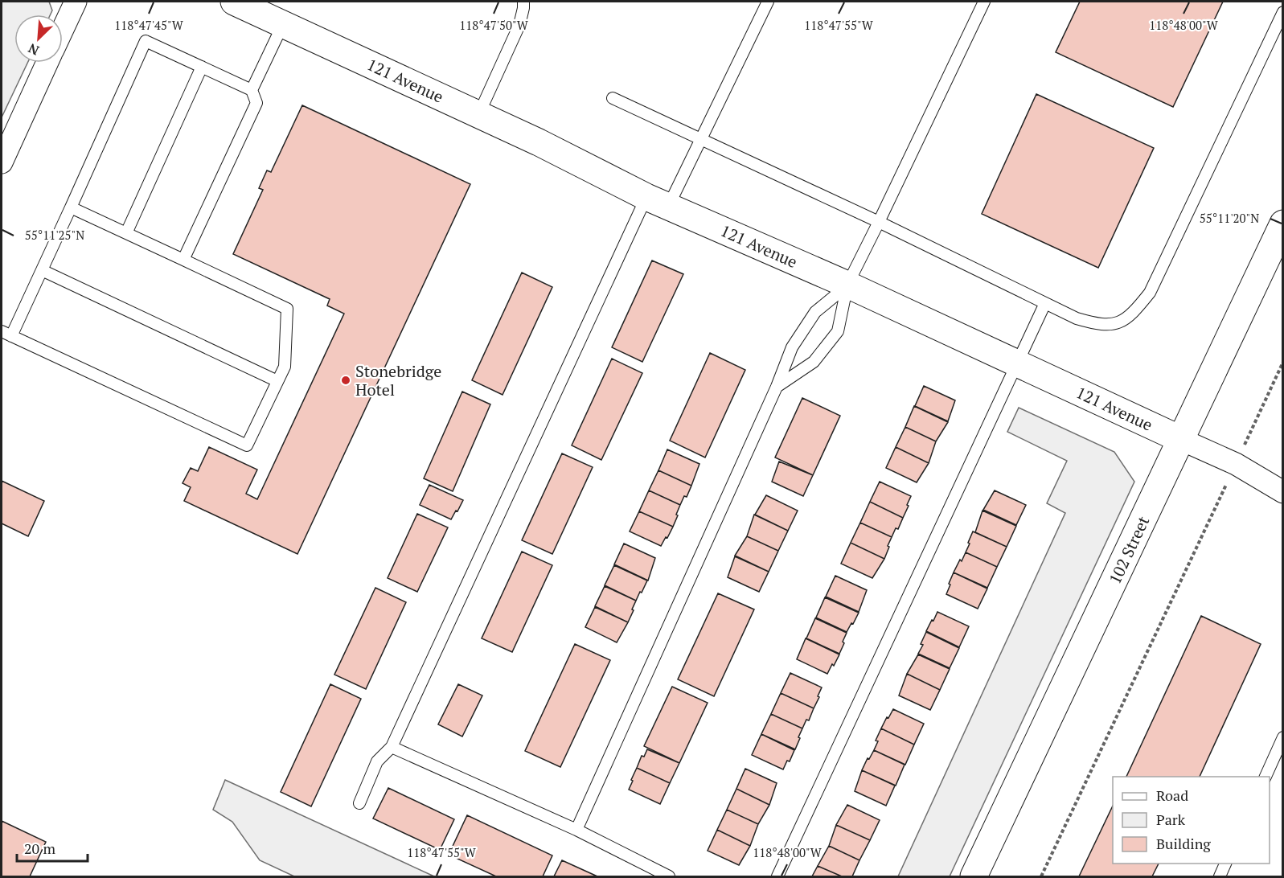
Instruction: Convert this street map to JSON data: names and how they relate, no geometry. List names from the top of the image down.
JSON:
{
  "streets": {
    "street": ["121 Avenue", "102 Street"]
  },
  "crossings": [
    ["121 Avenue", "102 Street"]
  ],
  "places": ["Stonebridge Hotel"],
  "legend": ["Road", "Park", "Building"],
  "scale_bar": "20 m",
  "north": "bottom left",
  "coordinates": [
    "118°47'45\"W",
    "118°47'50\"W",
    "118°47'55\"W",
    "118°48'00\"W",
    "55°11'20\"N",
    "55°11'25\"N"
  ]
}
